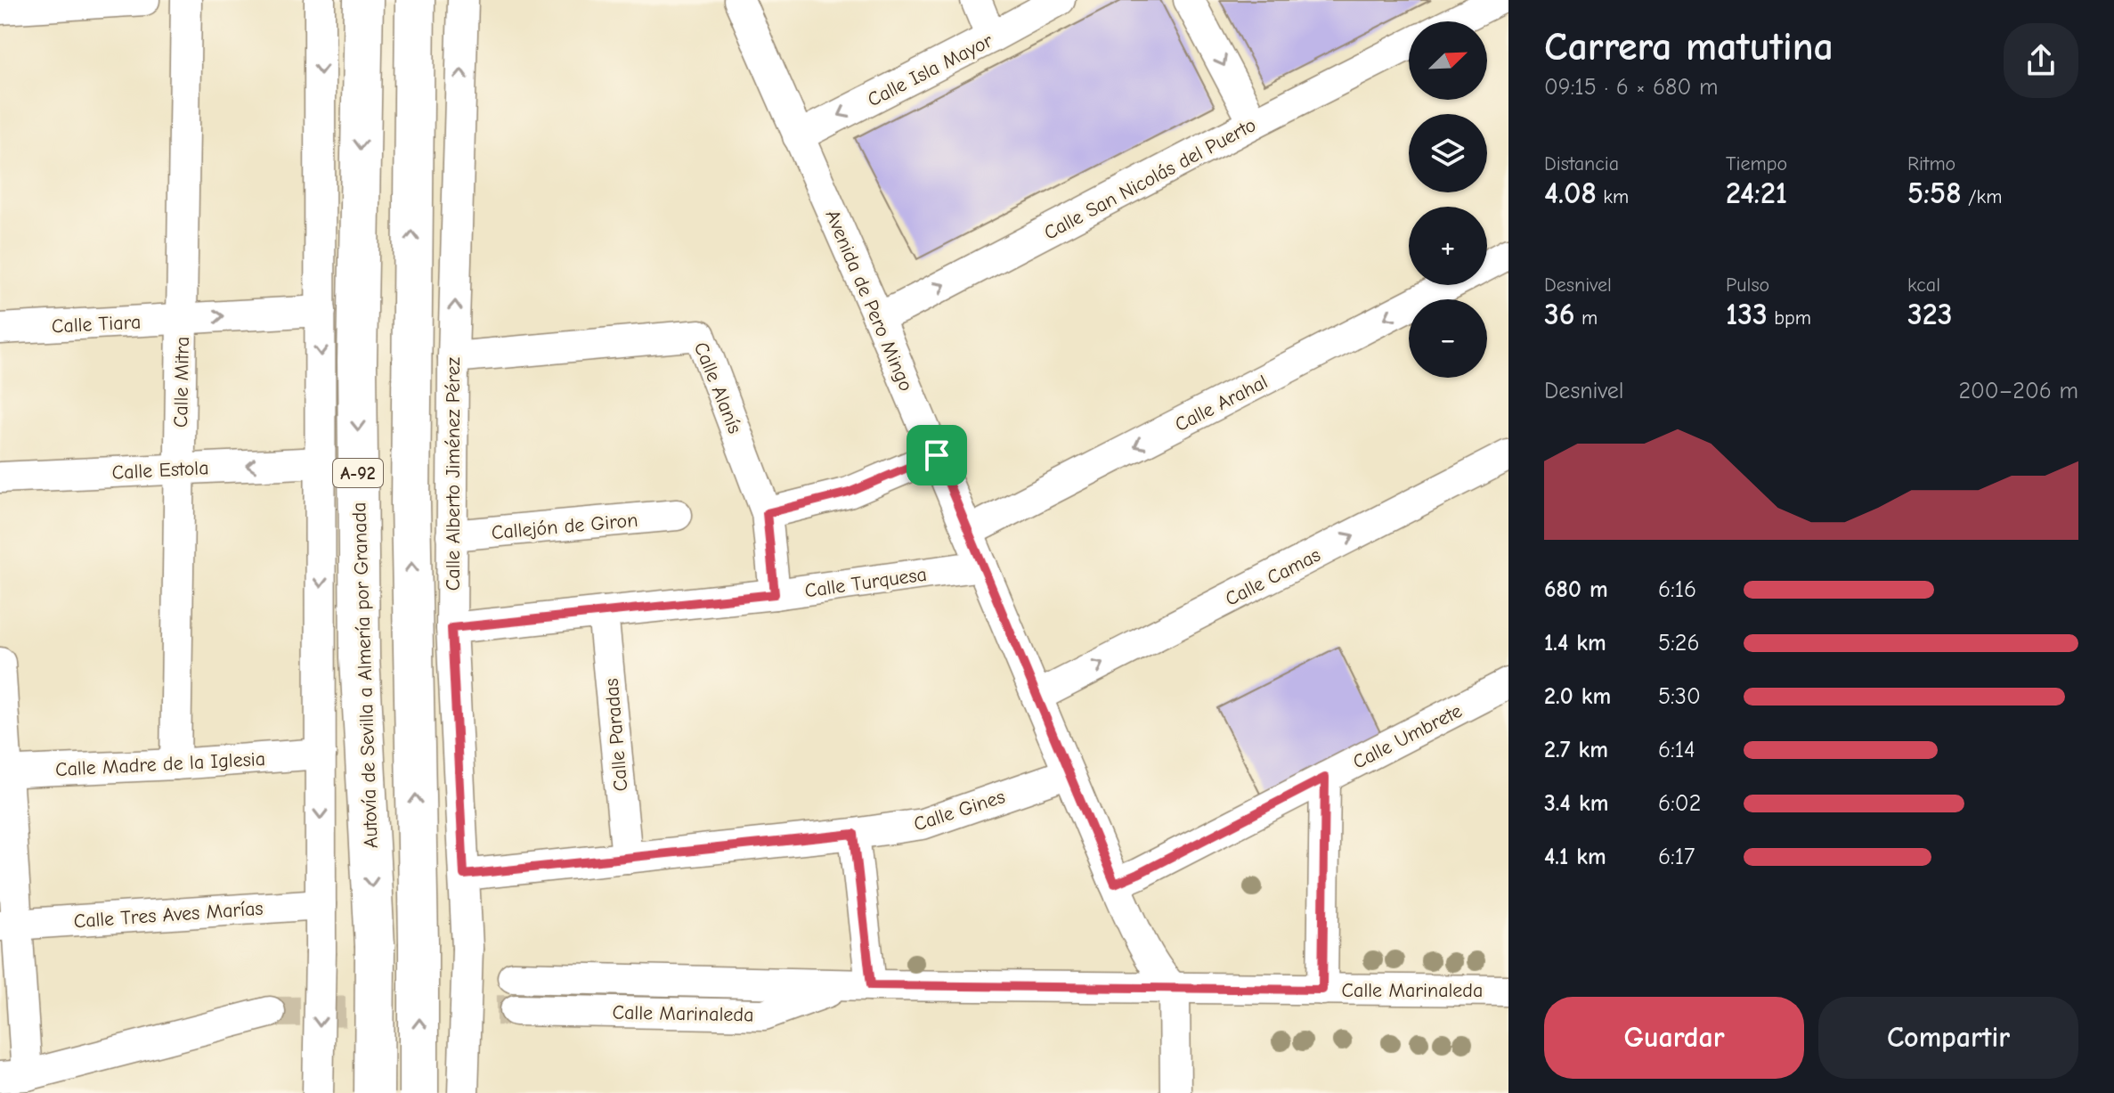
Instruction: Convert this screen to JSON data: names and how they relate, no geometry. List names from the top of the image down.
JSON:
{
  "streets": {
    "highway": ["A-92", "Autovía de Sevilla a Almería por Granada"],
    "street": [
      "Calle Isla Mayor",
      "Calle San Nicolás del Puerto",
      "Avenida de Pero Mingo",
      "Calle Tiara",
      "Calle Mitra",
      "Calle Alanís",
      "Calle Arahal",
      "Calle Estola",
      "Calle Alberto Jiménez Pérez",
      "Callejón de Giron",
      "Calle Camas",
      "Calle Turquesa",
      "Calle Paradas",
      "Calle Umbrete",
      "Calle Madre de la Iglesia",
      "Calle Gines",
      "Calle Tres Aves Marías",
      "Calle Marinaleda"
    ]
  },
  "crossings": [
    ["Calle Isla Mayor", "Avenida de Pero Mingo"],
    ["Calle San Nicolás del Puerto", "Avenida de Pero Mingo"],
    ["Avenida de Pero Mingo", "Calle Arahal"],
    ["Avenida de Pero Mingo", "Calle Camas"],
    ["Avenida de Pero Mingo", "Calle Turquesa"],
    ["Avenida de Pero Mingo", "Calle Umbrete"],
    ["Avenida de Pero Mingo", "Calle Gines"],
    ["Avenida de Pero Mingo", "Calle Marinaleda"],
    ["Calle Tiara", "Calle Mitra"],
    ["Calle Mitra", "Calle Estola"],
    ["Calle Mitra", "Calle Madre de la Iglesia"],
    ["Calle Alanís", "Calle Alberto Jiménez Pérez"],
    ["Calle Alanís", "Calle Turquesa"],
    ["Calle Alberto Jiménez Pérez", "Callejón de Giron"],
    ["Calle Alberto Jiménez Pérez", "Calle Turquesa"],
    ["Calle Alberto Jiménez Pérez", "Calle Gines"],
    ["Calle Turquesa", "Calle Paradas"],
    ["Calle Paradas", "Calle Gines"]
  ],
  "one_way": [
    "Calle Isla Mayor",
    "Calle San Nicolás del Puerto",
    "Calle Tiara",
    "Calle Arahal",
    "Calle Estola",
    "Calle Camas"
  ],
  "north": "top right",
  "page": {
    "heading": ["Carrera matutina", "09:15 · 6 × 680 m"],
    "map_buttons": ["+", "−"],
    "stats": [
      ["Distancia", "4.08 km"],
      ["Tiempo", "24:21"],
      ["Ritmo", "5:58 /km"],
      ["Desnivel", "36 m"],
      ["Pulso", "133 bpm"],
      ["kcal", "323"]
    ],
    "chart": ["Desnivel", "200–206 m"],
    "list": [
      {
        "name": "680 m",
        "note": "6:16"
      },
      {
        "name": "1.4 km",
        "note": "5:26"
      },
      {
        "name": "2.0 km",
        "note": "5:30"
      },
      {
        "name": "2.7 km",
        "note": "6:14"
      },
      {
        "name": "3.4 km",
        "note": "6:02"
      },
      {
        "name": "4.1 km",
        "note": "6:17"
      }
    ],
    "buttons": ["Guardar", "Compartir"]
  }
}
